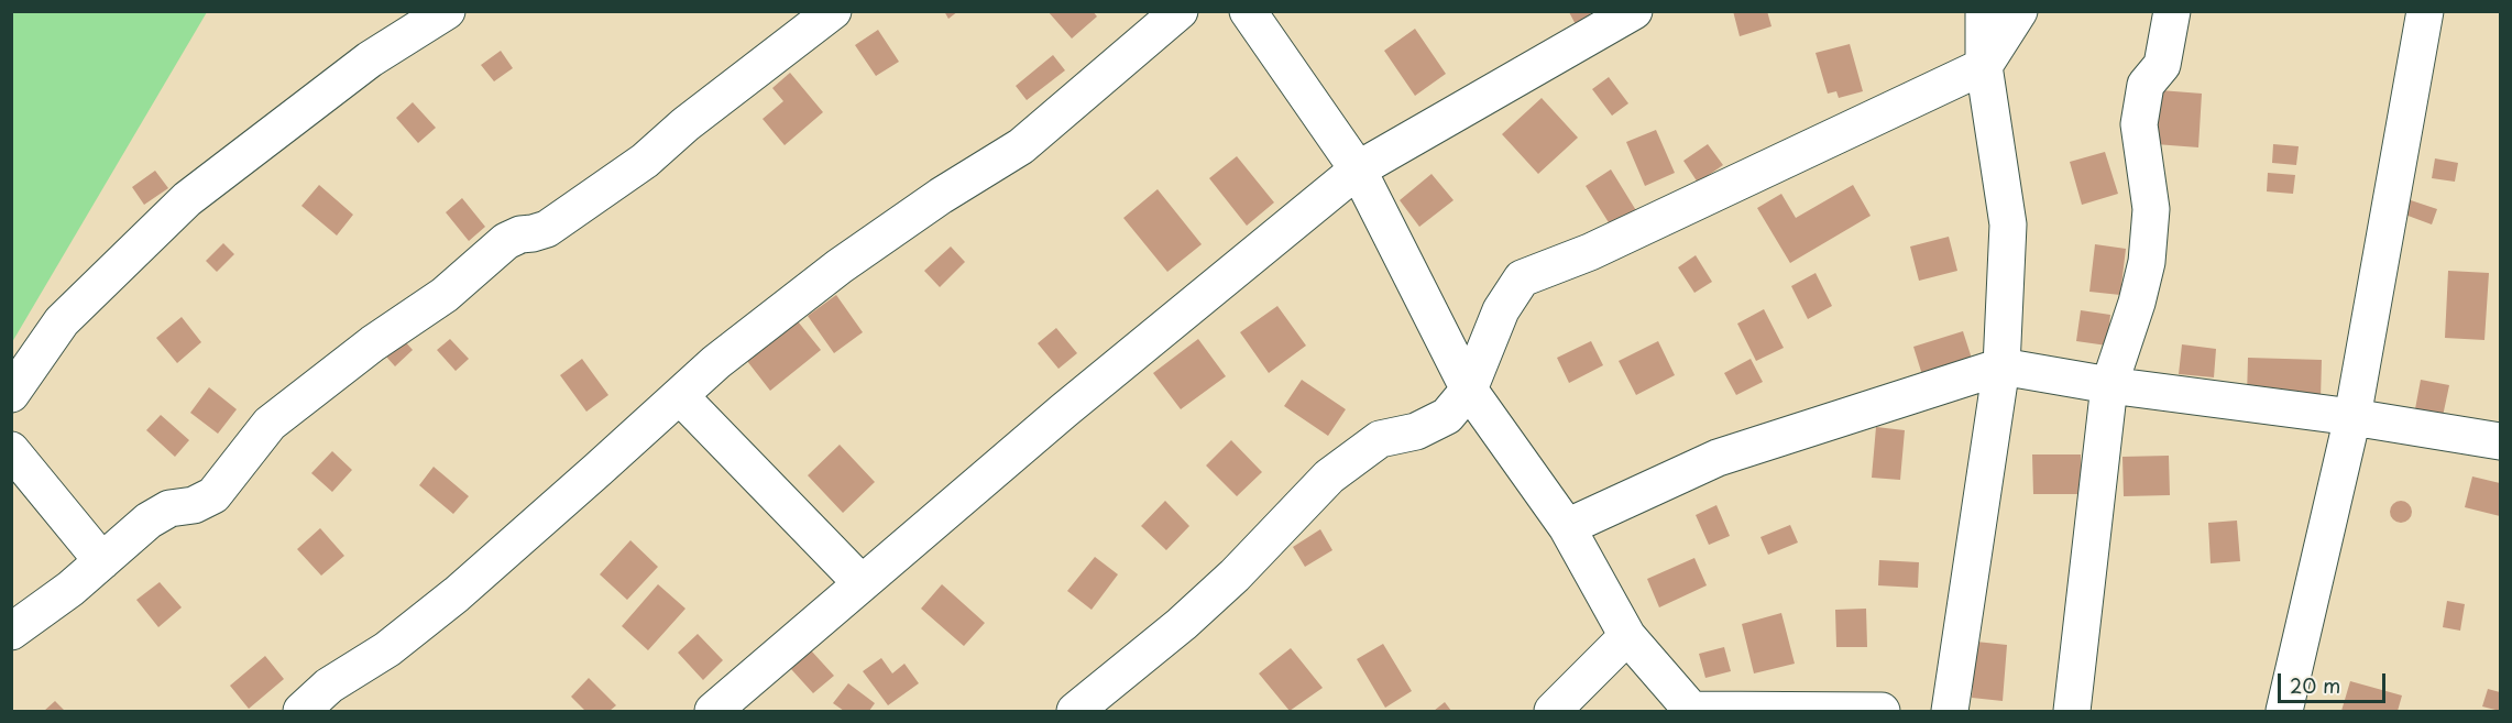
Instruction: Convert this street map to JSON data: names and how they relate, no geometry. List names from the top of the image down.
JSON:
{
  "scale_bar": "20 m"
}
